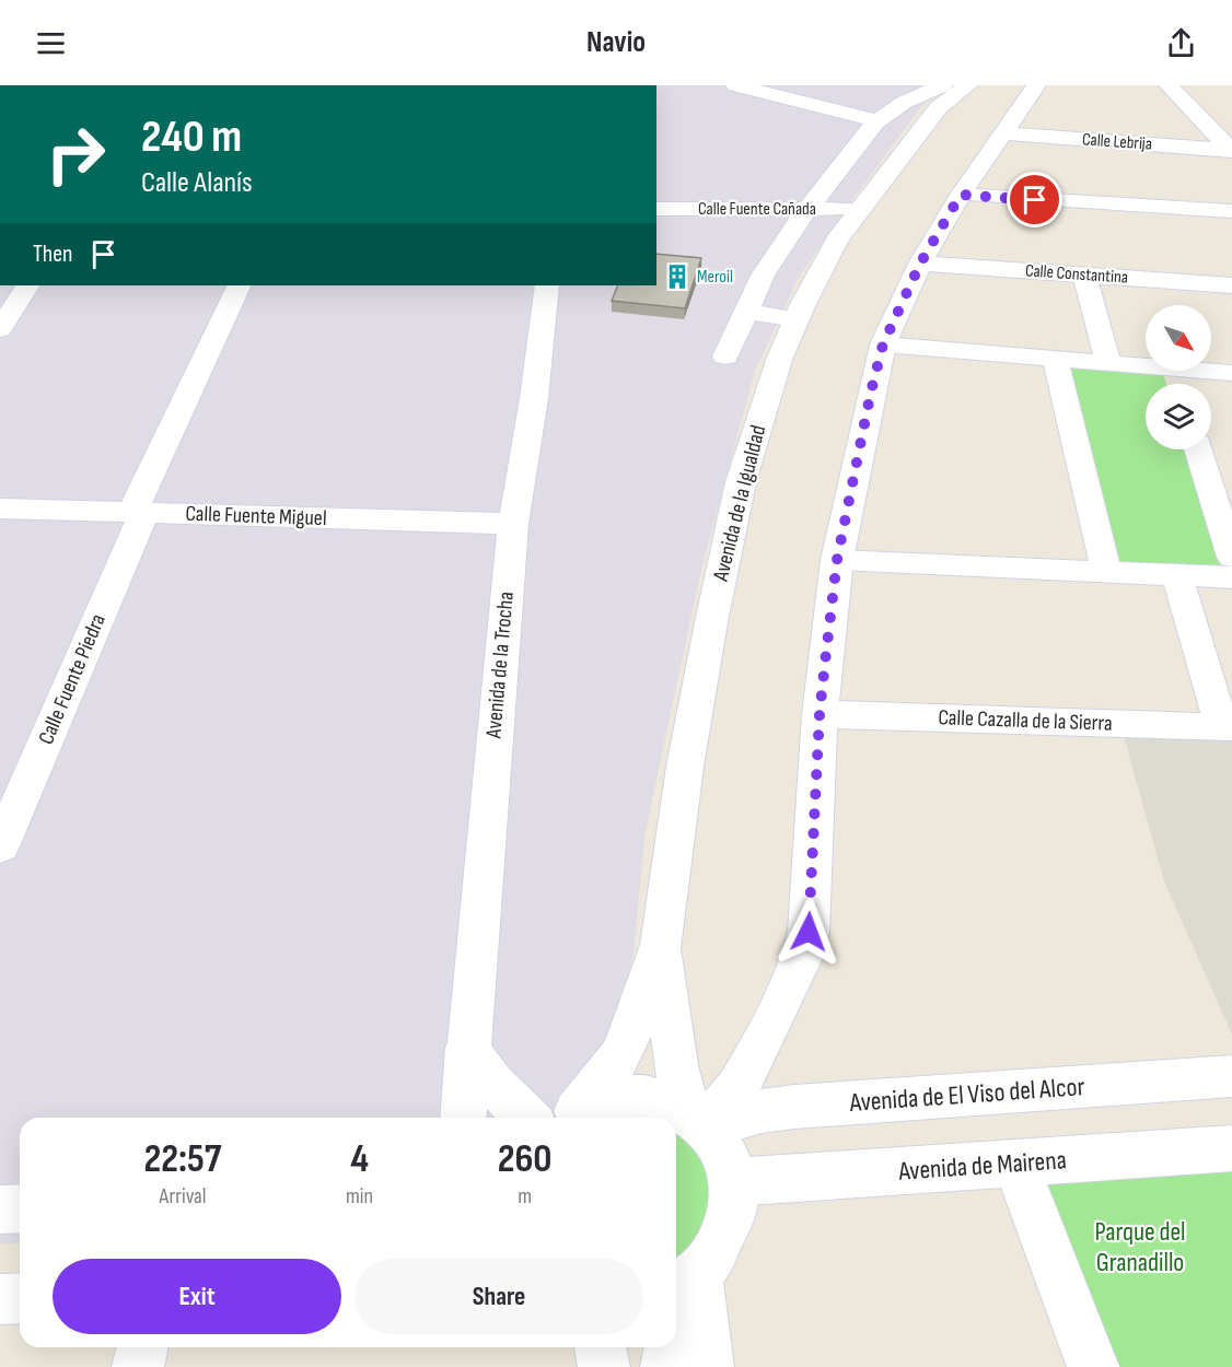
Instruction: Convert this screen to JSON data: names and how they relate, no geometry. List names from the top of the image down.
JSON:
{
  "streets": {
    "street": [
      "Calle Lebrija",
      "Calle Fuente Cañada",
      "Calle Constantina",
      "Avenida de la Igualdad",
      "Calle Fuente Miguel",
      "Avenida de la Trocha",
      "Calle Fuente Piedra",
      "Calle Cazalla de la Sierra",
      "Avenida de El Viso del Alcor",
      "Avenida de Mairena"
    ]
  },
  "crossings": [
    ["Calle Fuente Cañada", "Avenida de la Igualdad"],
    ["Avenida de la Igualdad", "Avenida de El Viso del Alcor"],
    ["Calle Fuente Miguel", "Avenida de la Trocha"],
    ["Calle Fuente Miguel", "Calle Fuente Piedra"]
  ],
  "parks": ["Parque del Granadillo"],
  "places": {
    "building": ["Meroil"]
  },
  "north": "bottom right",
  "page": {
    "header": "Navio",
    "turn": ["240 m", "Calle Alanís"],
    "then": "Then",
    "eta": [
      "22:57",
      "Arrival",
      "4",
      "min",
      "260",
      "m"
    ],
    "buttons": ["Exit", "Share"]
  }
}
